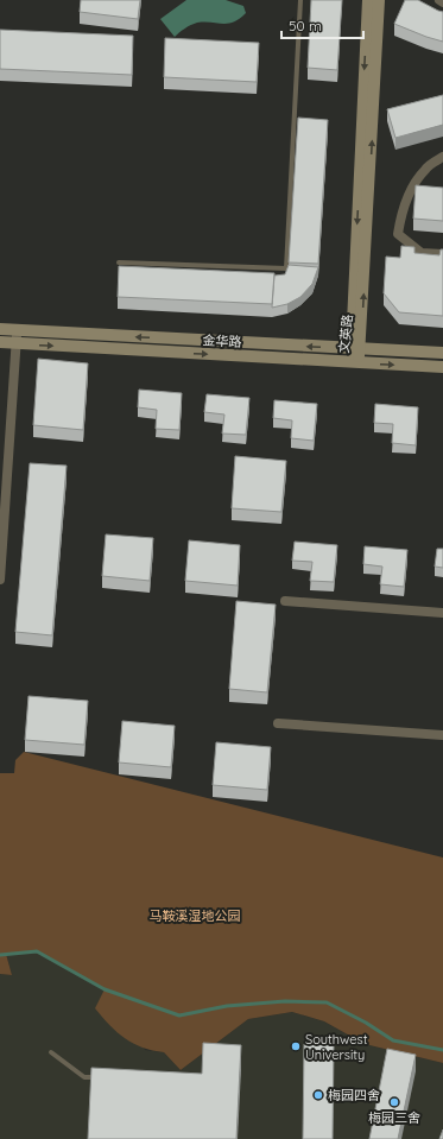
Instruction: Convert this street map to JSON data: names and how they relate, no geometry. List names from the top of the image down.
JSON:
{
  "streets": {
    "main road": ["文英路", "金华路"]
  },
  "crossings": [
    ["文英路", "金华路"]
  ],
  "parks": ["马鞍溪湿地公园"],
  "places": ["Southwest University", "梅园四舍", "梅园三舍"],
  "scale_bar": "50 m"
}
